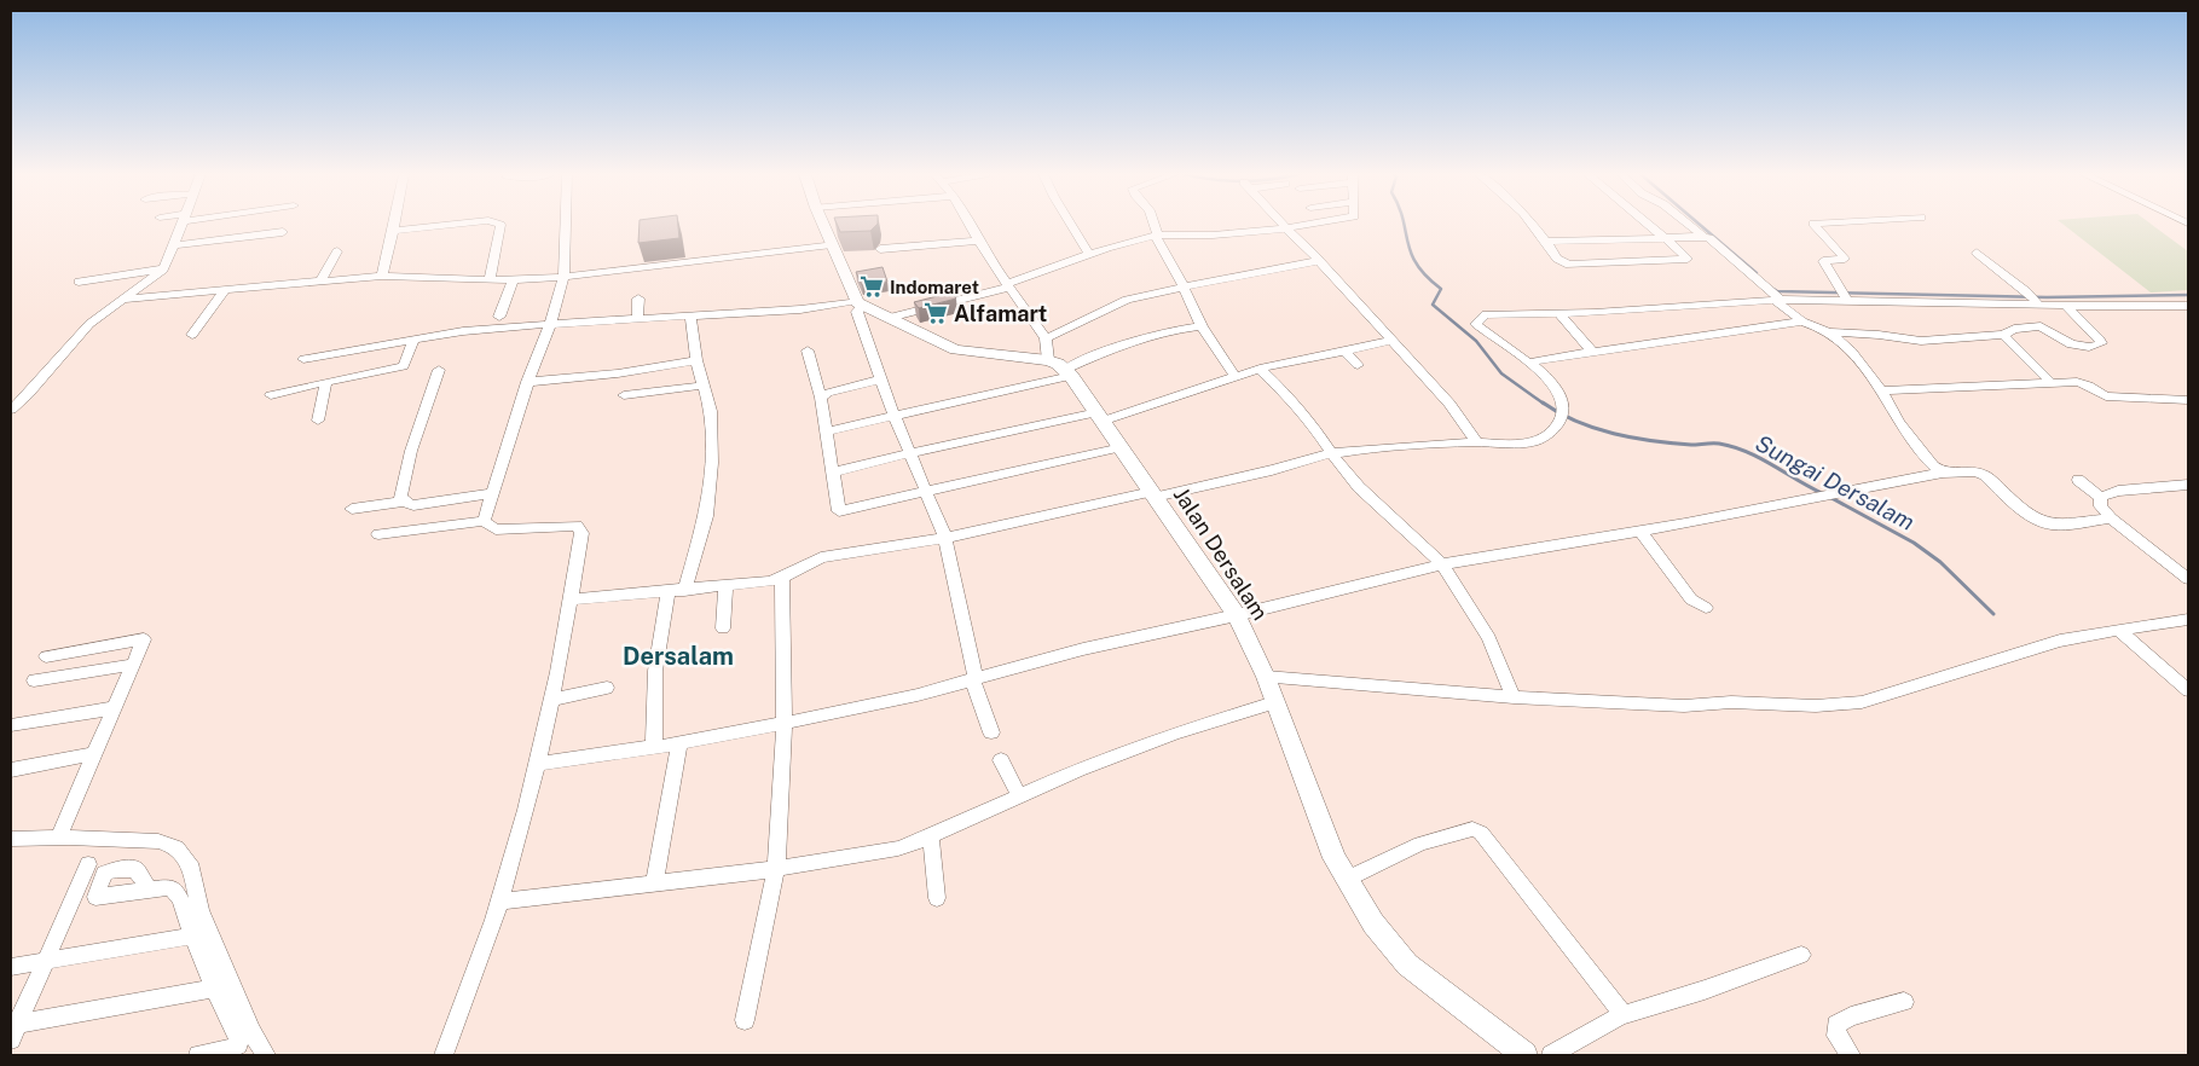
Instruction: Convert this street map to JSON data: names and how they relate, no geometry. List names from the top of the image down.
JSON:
{
  "streets": {
    "main road": ["Jalan Dersalam"]
  },
  "districts": ["Dersalam"],
  "water": ["Sungai Dersalam"],
  "places": {
    "supermarket": ["Indomaret", "Alfamart"]
  }
}
